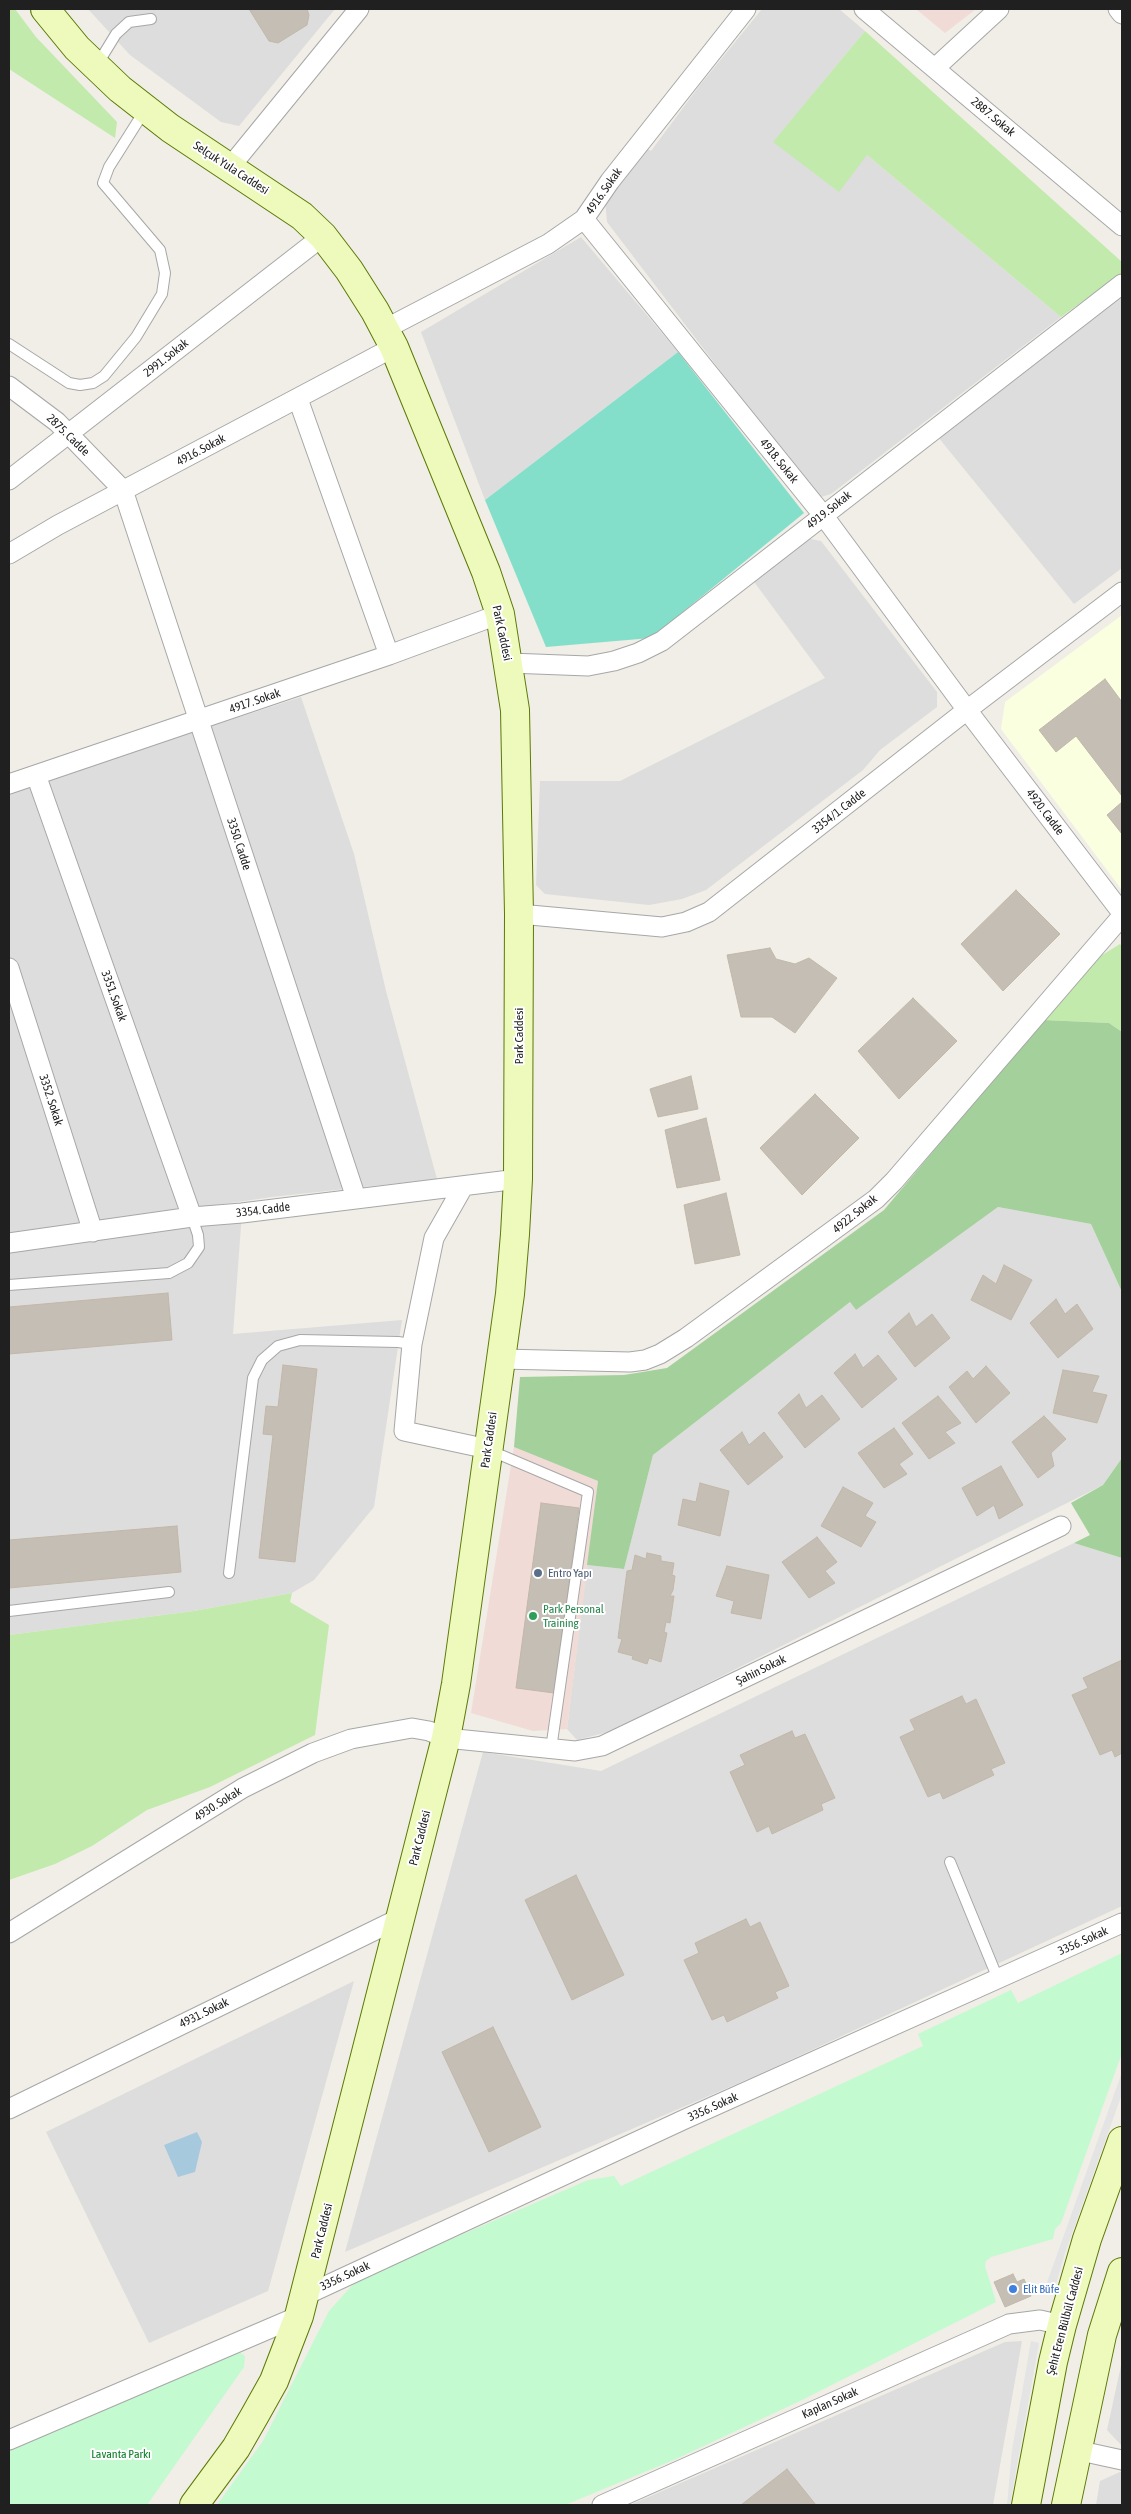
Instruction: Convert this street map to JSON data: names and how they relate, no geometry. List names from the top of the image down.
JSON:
{
  "streets": {
    "street": [
      "2887. Sokak",
      "Selçuk Yula Caddesi",
      "4916. Sokak",
      "2991. Sokak",
      "2875. Cadde",
      "4918. Sokak",
      "4919. Sokak",
      "Park Caddesi",
      "4917. Sokak",
      "3354/1. Cadde",
      "4920. Cadde",
      "3350. Cadde",
      "3351. Sokak",
      "3352. Sokak",
      "3354. Cadde",
      "4922. Sokak",
      "Şahin Sokak",
      "4930. Sokak",
      "3356. Sokak",
      "4931. Sokak",
      "Şehit Eren Bülbül Caddesi",
      "Kaplan Sokak"
    ]
  },
  "crossings": [
    ["Selçuk Yula Caddesi", "4916. Sokak"],
    ["Selçuk Yula Caddesi", "2991. Sokak"],
    ["Selçuk Yula Caddesi", "Park Caddesi"],
    ["4916. Sokak", "2875. Cadde"],
    ["4916. Sokak", "4918. Sokak"],
    ["4916. Sokak", "Park Caddesi"],
    ["4916. Sokak", "3350. Cadde"],
    ["2991. Sokak", "2875. Cadde"],
    ["2875. Cadde", "3350. Cadde"],
    ["4918. Sokak", "4919. Sokak"],
    ["4918. Sokak", "3354/1. Cadde"],
    ["4918. Sokak", "4920. Cadde"],
    ["4919. Sokak", "Park Caddesi"],
    ["Park Caddesi", "4917. Sokak"],
    ["Park Caddesi", "3354/1. Cadde"],
    ["Park Caddesi", "3354. Cadde"],
    ["Park Caddesi", "4922. Sokak"],
    ["Park Caddesi", "Şahin Sokak"],
    ["Park Caddesi", "4930. Sokak"],
    ["Park Caddesi", "3356. Sokak"],
    ["Park Caddesi", "4931. Sokak"],
    ["4917. Sokak", "3350. Cadde"],
    ["4917. Sokak", "3351. Sokak"],
    ["3354/1. Cadde", "4920. Cadde"],
    ["4920. Cadde", "4922. Sokak"],
    ["3350. Cadde", "3354. Cadde"],
    ["3351. Sokak", "3354. Cadde"],
    ["3352. Sokak", "3354. Cadde"],
    ["Şahin Sokak", "4930. Sokak"],
    ["Şehit Eren Bülbül Caddesi", "Kaplan Sokak"]
  ],
  "parks": ["Lavanta Parkı"],
  "places": ["Entro Yapı", "Park Personal Training", "Elit Büfe"]
}
